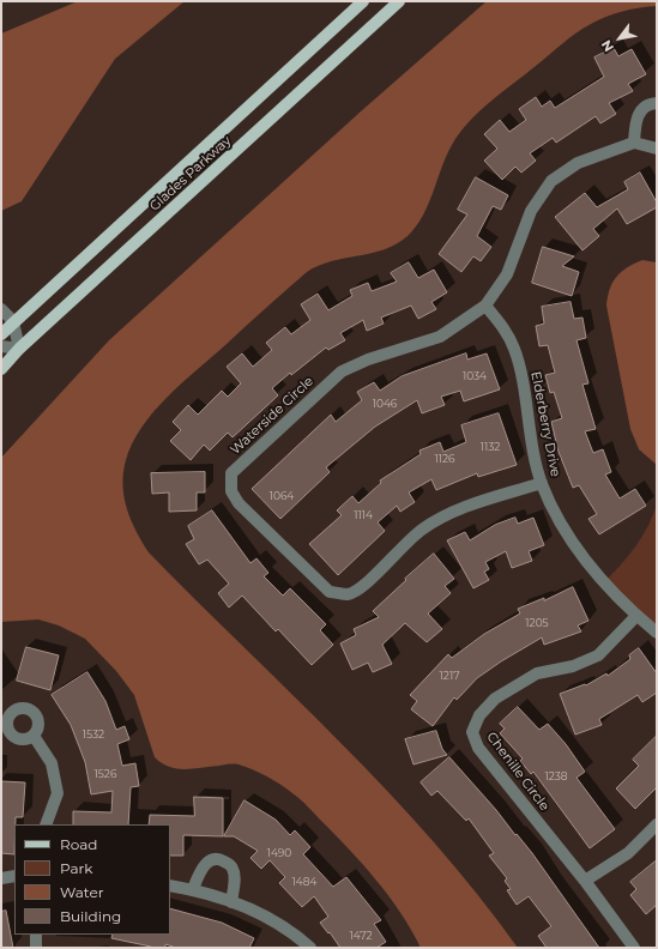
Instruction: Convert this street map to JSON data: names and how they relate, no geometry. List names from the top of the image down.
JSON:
{
  "streets": {
    "main road": ["Glades Parkway"],
    "street": ["Waterside Circle", "Elderberry Drive", "Chenille Circle"]
  },
  "crossings": [
    ["Waterside Circle", "Elderberry Drive"],
    ["Elderberry Drive", "Chenille Circle"]
  ],
  "house_numbers": [
    "1034",
    "1046",
    "1132",
    "1126",
    "1064",
    "1114",
    "1205",
    "1217",
    "1532",
    "1526",
    "1238",
    "1490",
    "1484",
    "1472"
  ],
  "legend": [
    "Road",
    "Park",
    "Water",
    "Building"
  ],
  "north": "bottom left"
}
